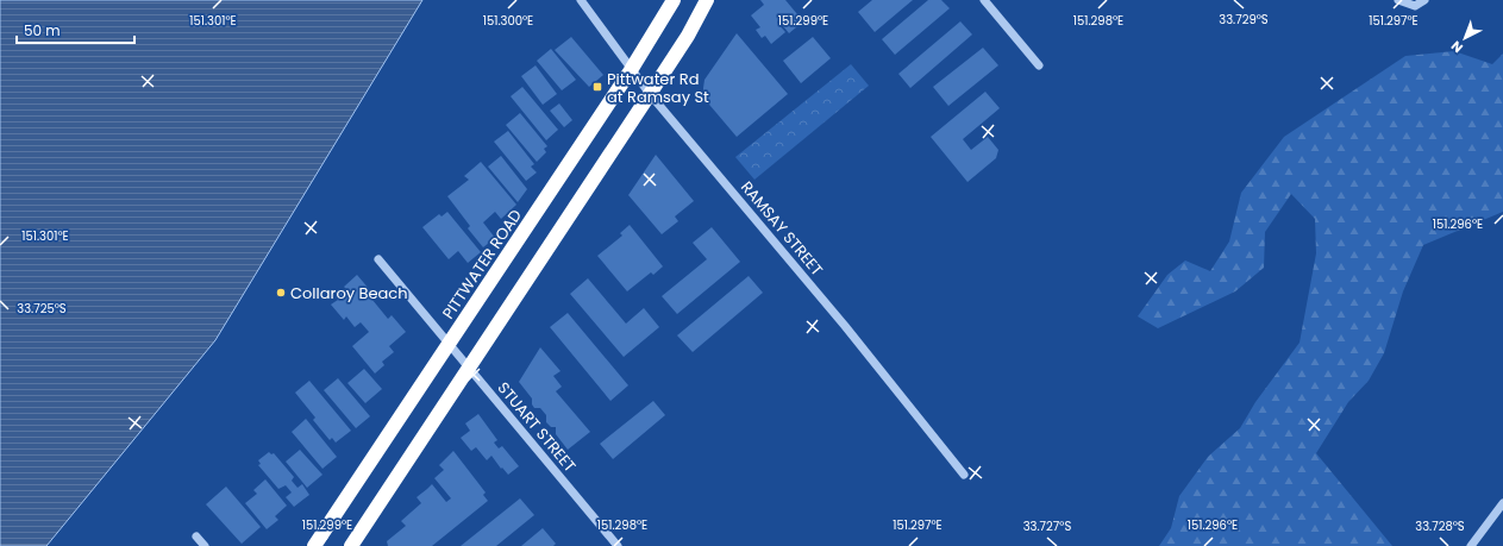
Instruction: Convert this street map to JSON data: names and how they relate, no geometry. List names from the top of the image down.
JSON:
{
  "streets": {
    "highway": ["PITTWATER ROAD"],
    "street": ["RAMSAY STREET", "STUART STREET"]
  },
  "crossings": [
    ["RAMSAY STREET", "PITTWATER ROAD"],
    ["PITTWATER ROAD", "STUART STREET"]
  ],
  "places": {
    "transit": ["Pittwater Rd at Ramsay St"],
    "other": ["Collaroy Beach"]
  },
  "scale_bar": "50 m",
  "north": "bottom left",
  "coordinates": [
    "33.729°S",
    "151.301°E",
    "151.300°E",
    "151.299°E",
    "151.298°E",
    "151.297°E",
    "151.296°E",
    "33.725°S",
    "33.727°S",
    "33.728°S"
  ]
}
